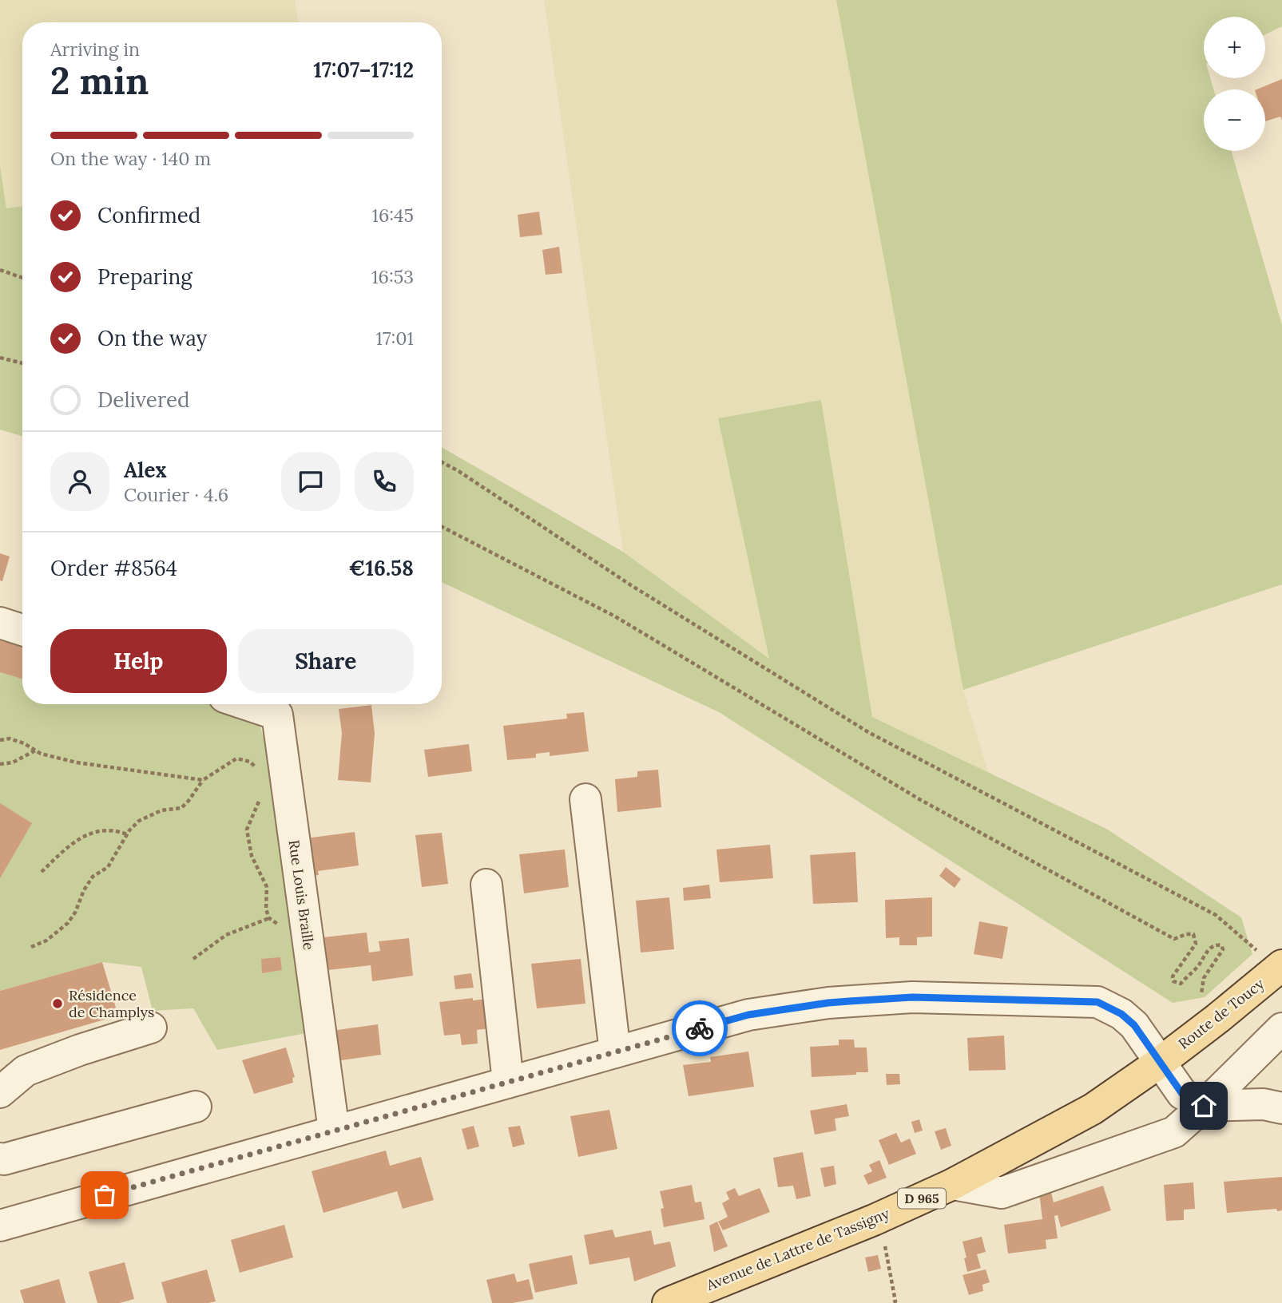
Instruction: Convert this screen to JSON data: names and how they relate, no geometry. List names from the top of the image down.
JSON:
{
  "streets": {
    "main road": ["Route de Toucy", "D 965", "Avenue de Lattre de Tassigny"],
    "street": ["Rue Louis Braille"]
  },
  "crossings": [
    ["Route de Toucy", "Avenue de Lattre de Tassigny"]
  ],
  "places": ["Résidence de Champlys"],
  "page": {
    "map_buttons": ["+", "−"],
    "heading": ["2 min", "Arriving in", "17:07–17:12"],
    "panel": [
      "Alex",
      "Courier · 4.6",
      "Order #8564",
      "€16.58"
    ],
    "bar": "On the way · 140 m",
    "list": [
      ["Confirmed", "16:45"],
      ["Preparing", "16:53"],
      ["On the way", "17:01"],
      "Delivered"
    ],
    "buttons": ["Help", "Share"]
  }
}
